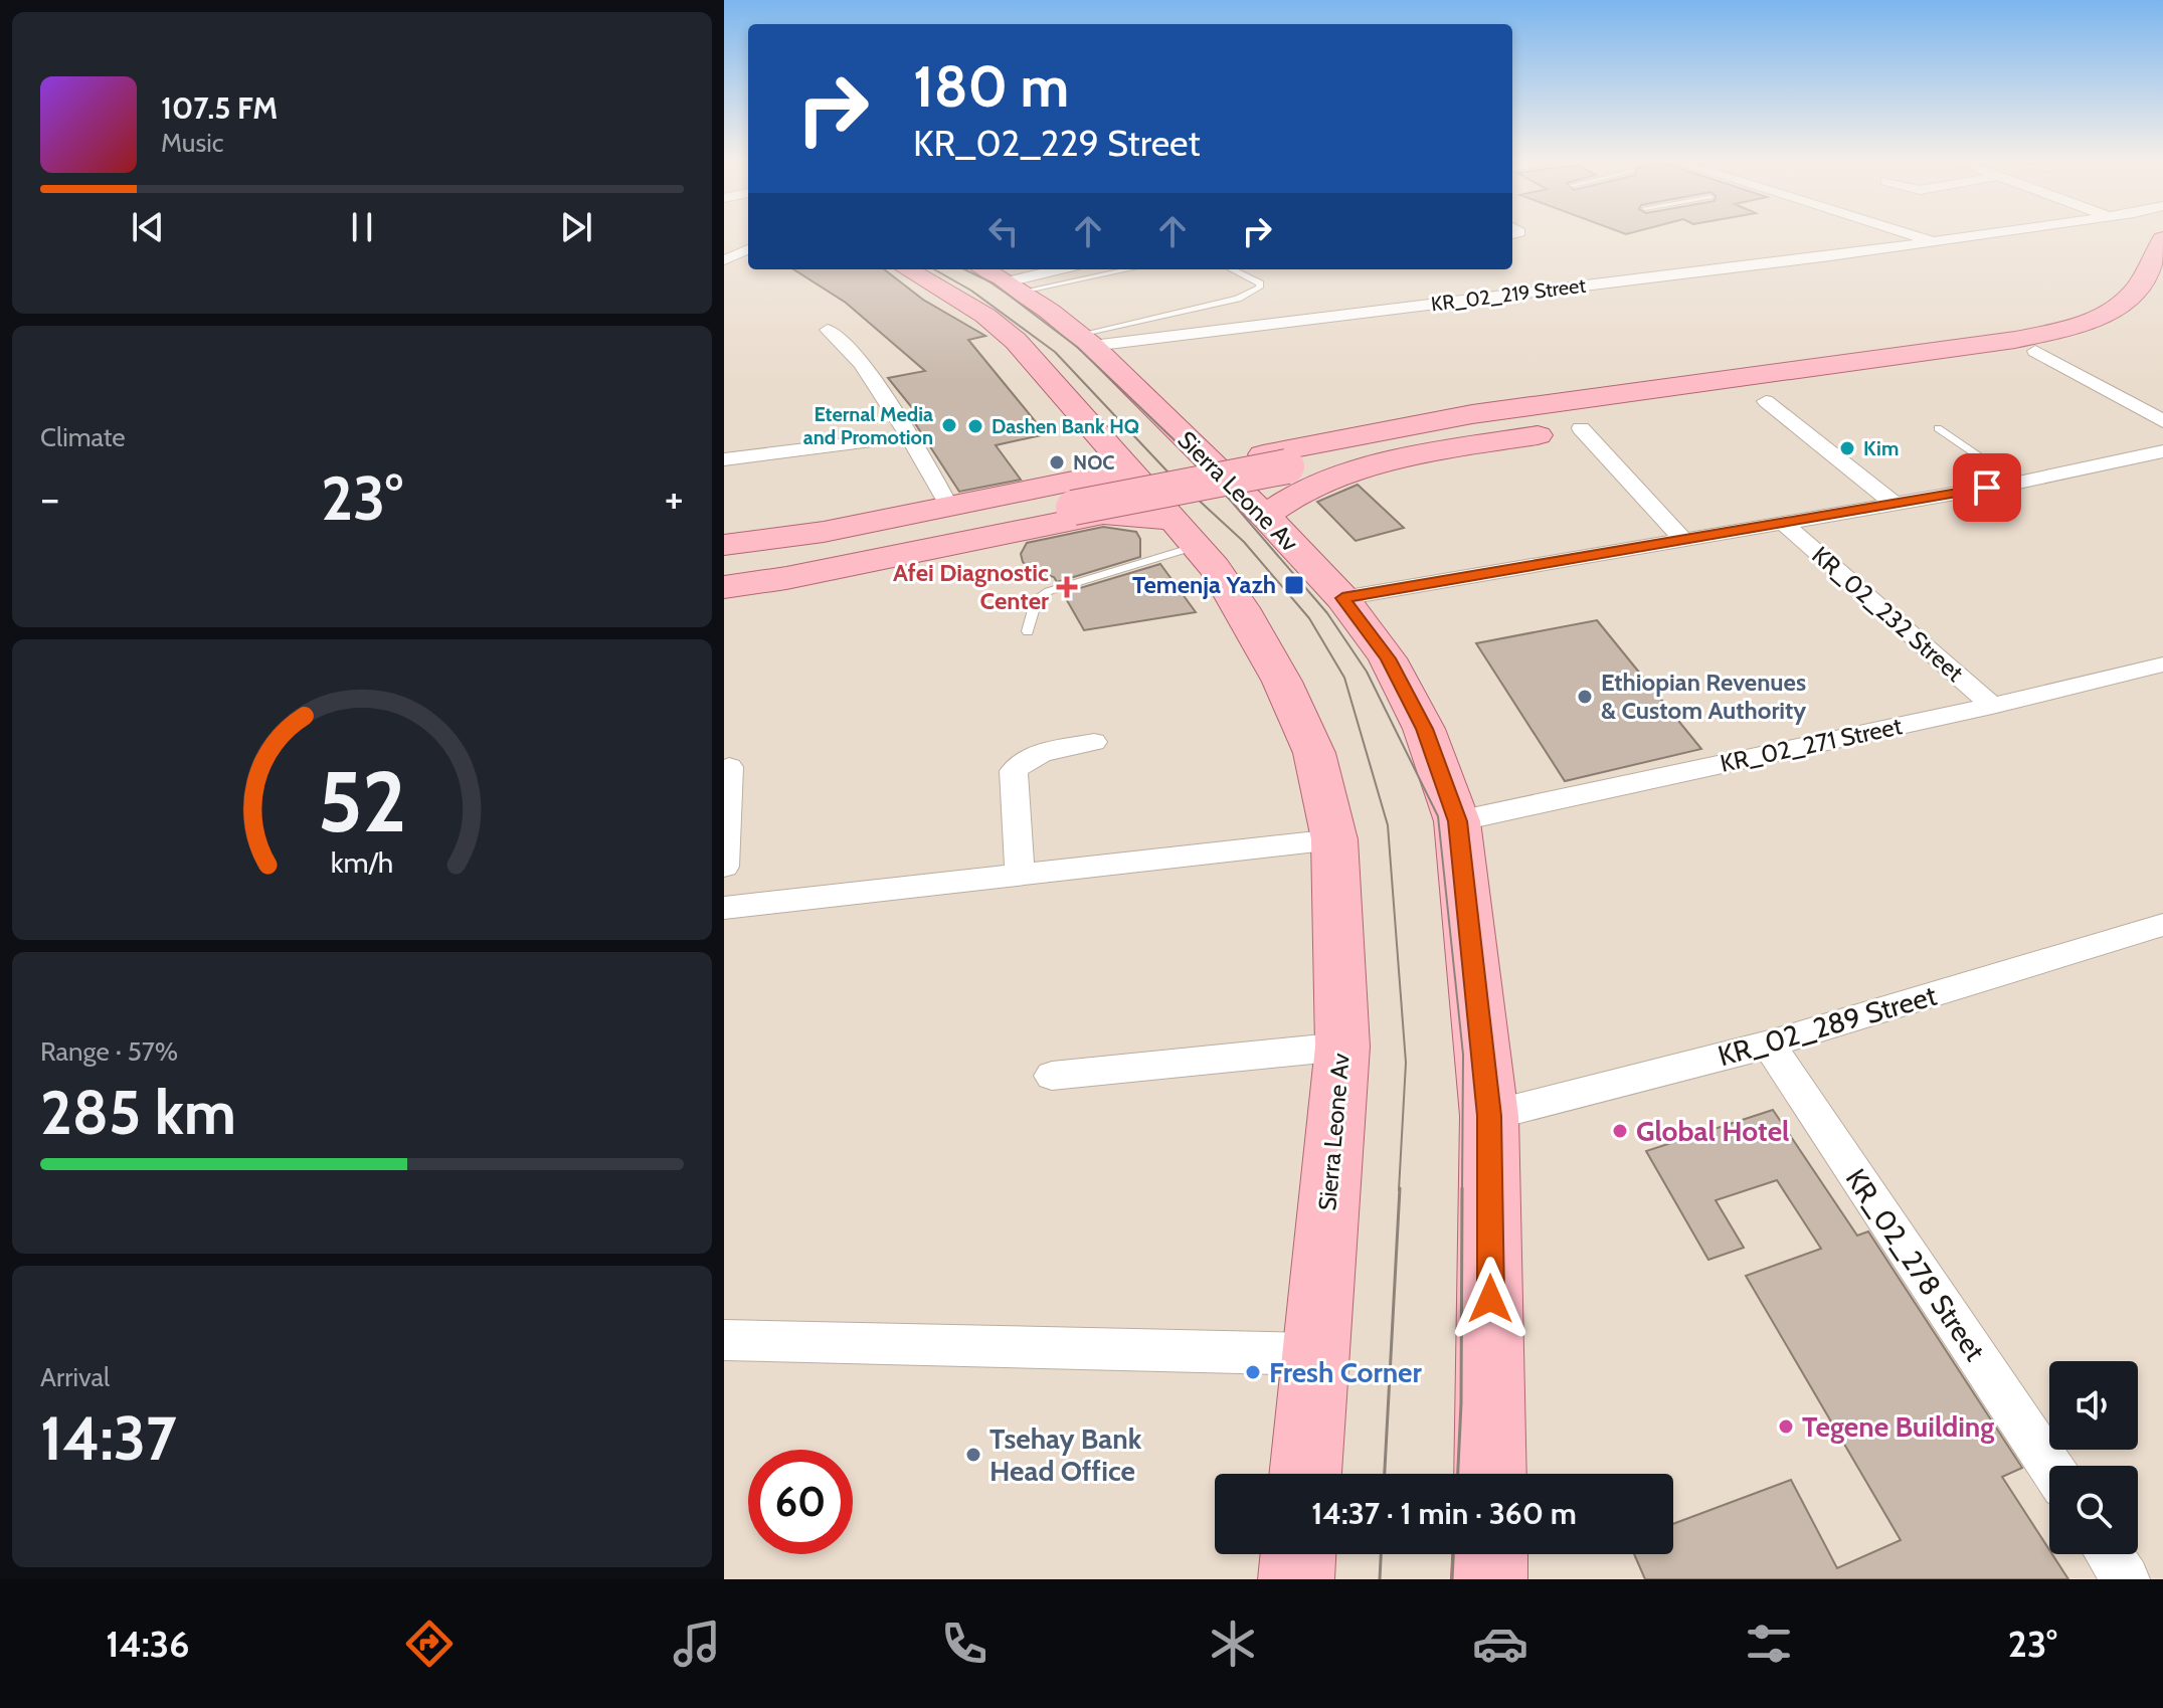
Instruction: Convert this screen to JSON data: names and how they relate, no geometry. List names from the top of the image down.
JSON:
{
  "streets": {
    "main road": ["Sierra Leone Av"],
    "street": [
      "KR_02_219 Street",
      "KR_02_232 Street",
      "KR_02_271 Street",
      "KR_02_289 Street",
      "KR_02_278 Street"
    ]
  },
  "crossings": [
    ["KR_02_219 Street", "Sierra Leone Av"],
    ["Sierra Leone Av", "KR_02_271 Street"],
    ["Sierra Leone Av", "KR_02_289 Street"],
    ["KR_02_232 Street", "KR_02_271 Street"],
    ["KR_02_289 Street", "KR_02_278 Street"]
  ],
  "places": {
    "other": [
      "Eternal Media and Promotion",
      "Dashen Bank HQ",
      "Kim",
      "NOC",
      "Ethiopian Revenues & Custom Authority",
      "Global Hotel",
      "Fresh Corner",
      "Tegene Building",
      "Tsehay Bank Head Office"
    ],
    "transit": ["Temenja Yazh"],
    "health": ["Afei Diagnostic Center"]
  },
  "page": {
    "turn": ["180 m", "KR_02_229 Street"],
    "song": ["107.5 FM", "Music"],
    "tile": [
      "Climate",
      ["Range · 57%", "285 km"],
      ["Arrival", "14:37"]
    ],
    "heat": ["−", "23°", "+"],
    "limit": "60",
    "trip": "14:37 · 1 min · 360 m",
    "tabs": ["14:36", "23°"],
    "gauge": ["52", "km/h"]
  }
}
